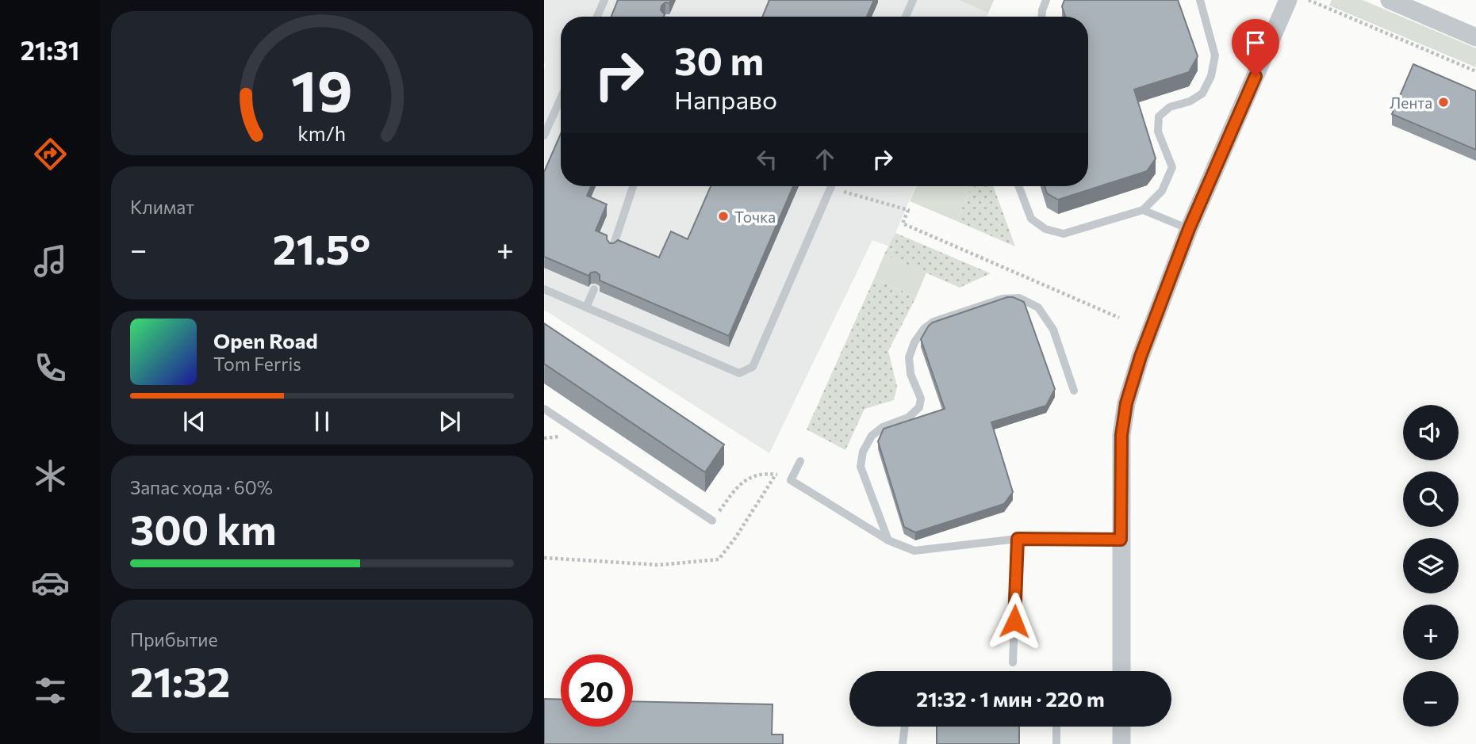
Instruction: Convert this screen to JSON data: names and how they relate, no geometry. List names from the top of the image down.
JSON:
{
  "places": ["Лента", "Точка"],
  "page": {
    "tabs": "21:31",
    "turn": ["30 m", "Направо"],
    "tile": [
      "Климат",
      ["Запас хода · 60%", "300 km"],
      ["Прибытие", "21:32"]
    ],
    "heat": ["−", "21.5°", "+"],
    "song": ["Open Road", "Tom Ferris"],
    "map_buttons": ["+", "−"],
    "limit": "20",
    "trip": "21:32 · 1 мин · 220 m",
    "gauge": ["19", "km/h"]
  }
}
